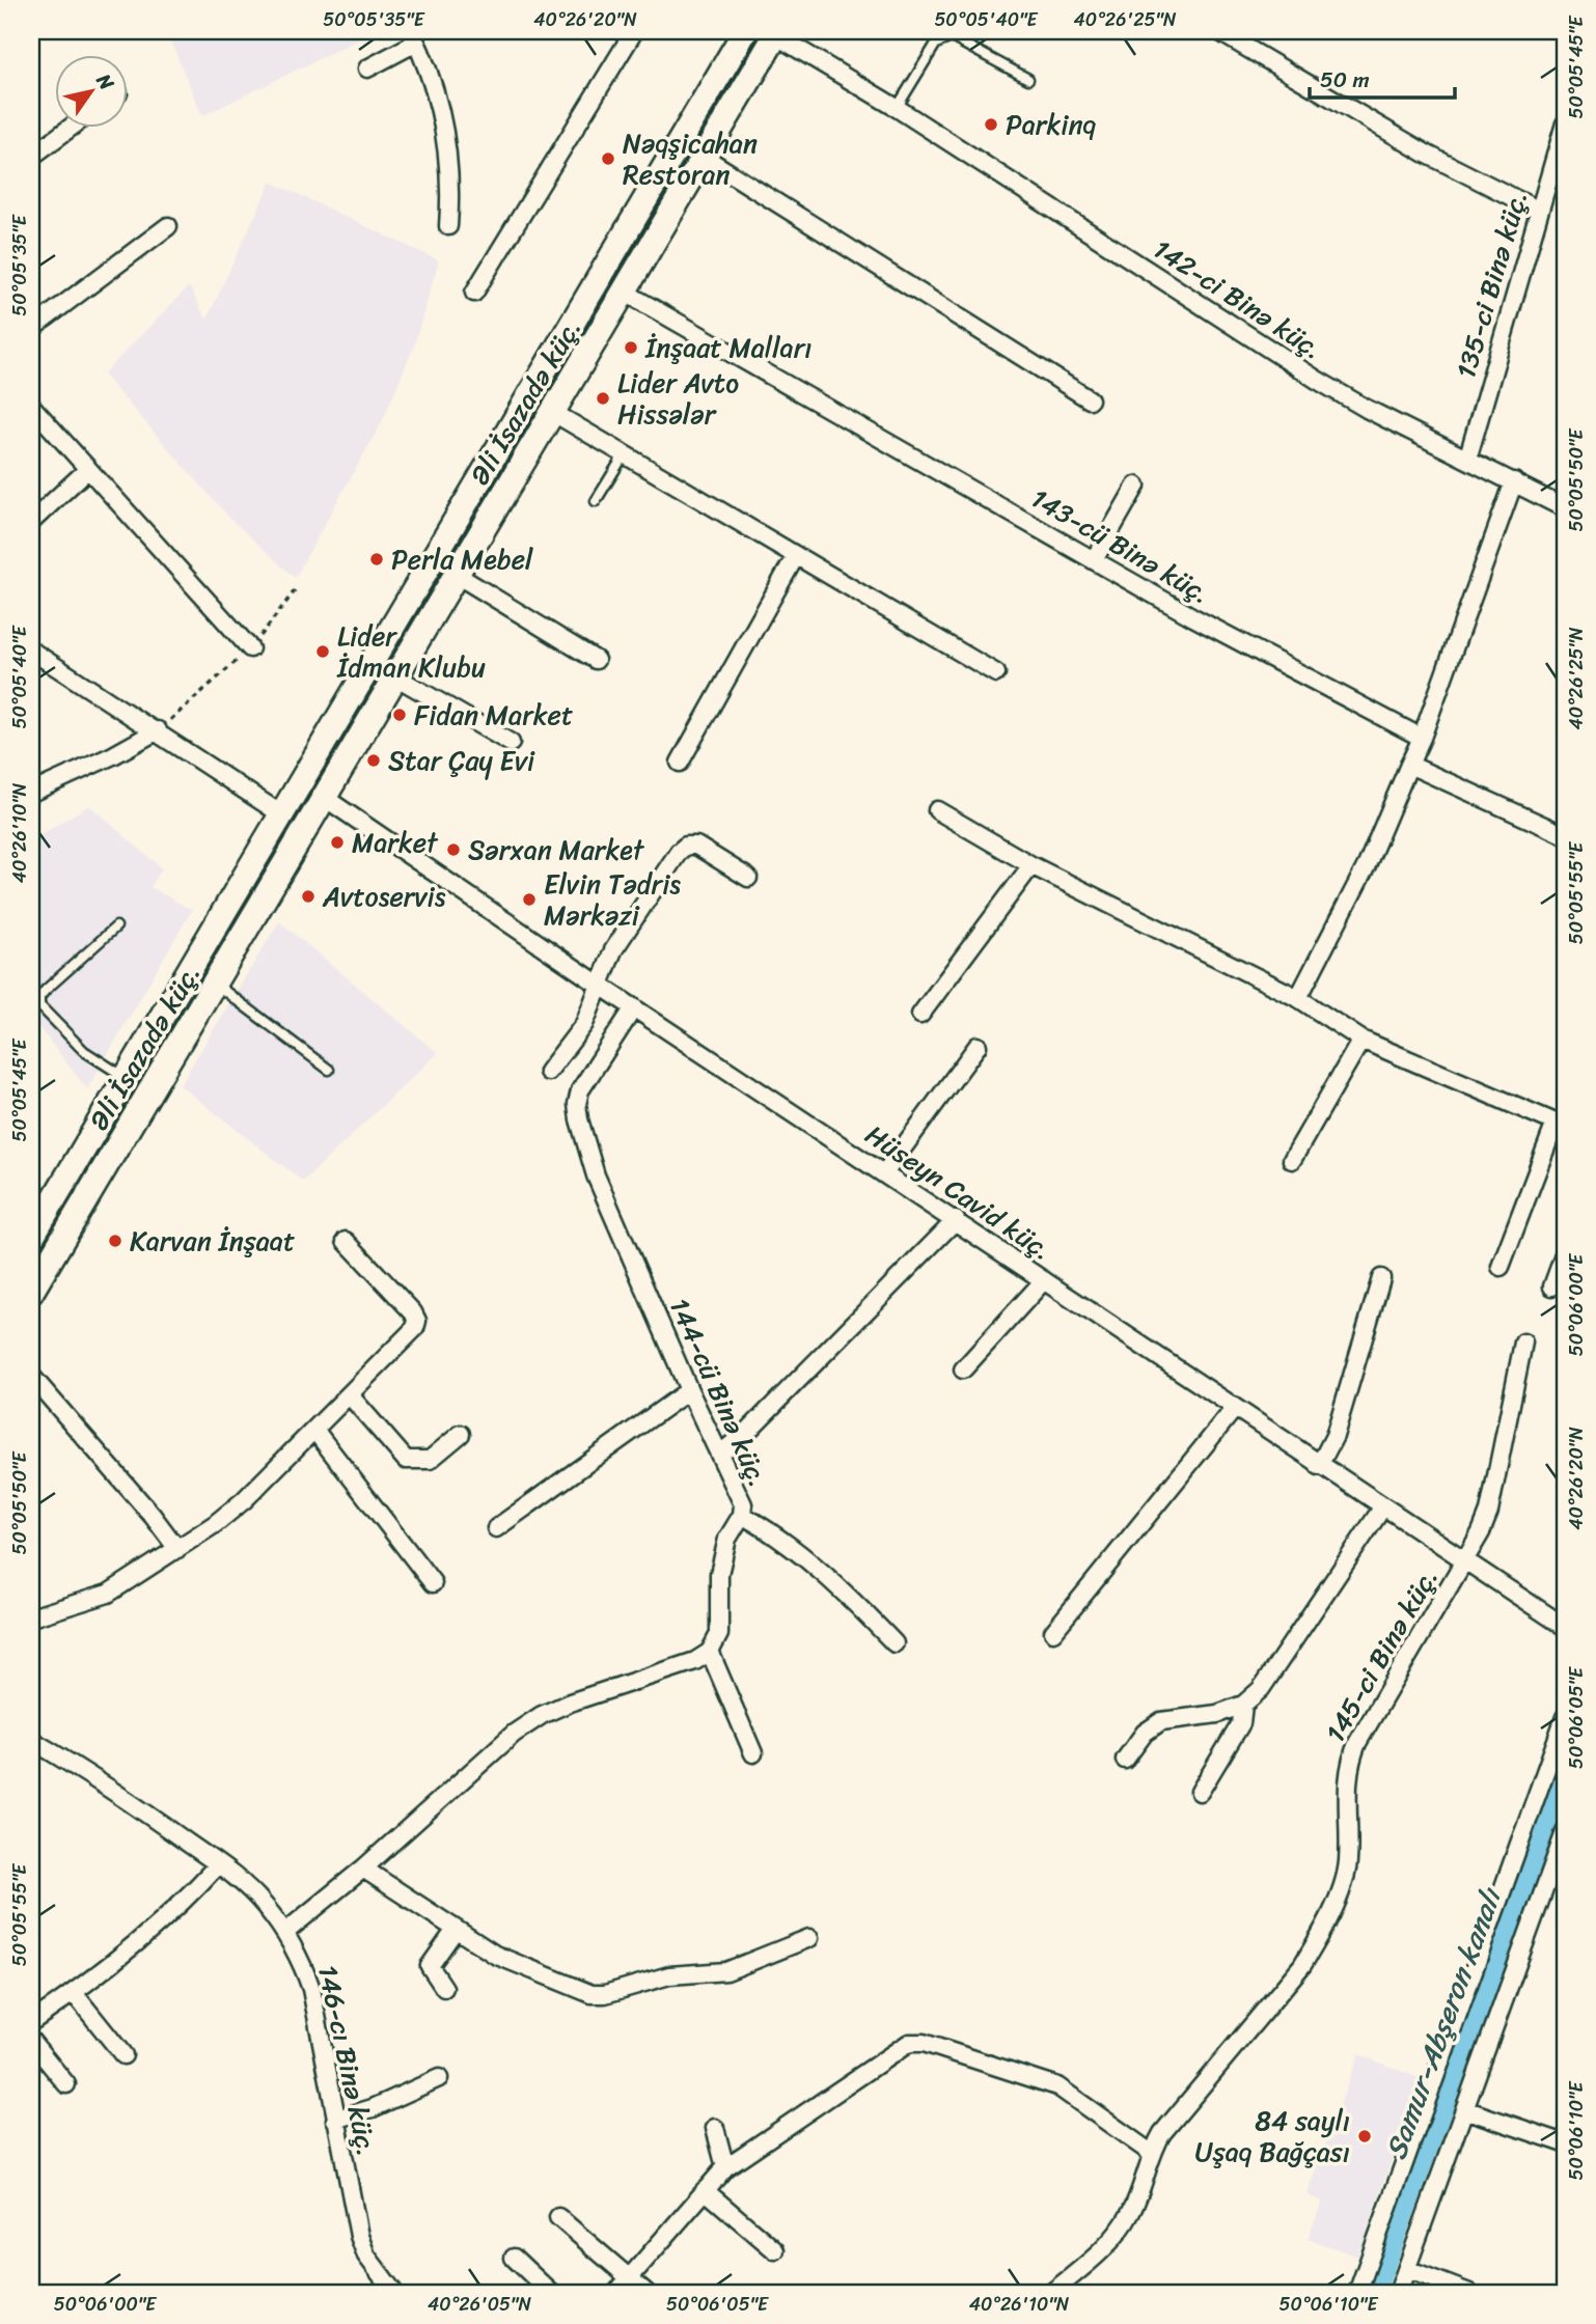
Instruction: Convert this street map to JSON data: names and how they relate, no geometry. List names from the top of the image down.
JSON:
{
  "streets": {
    "main road": ["Əli İsazadə küç."],
    "street": [
      "135-ci Binə küç.",
      "142-ci Binə küç.",
      "143-cü Binə küç.",
      "Hüseyn Cavid küç.",
      "144-cü Binə küç.",
      "145-ci Binə küç.",
      "146-cı Binə küç."
    ]
  },
  "crossings": [
    ["135-ci Binə küç.", "142-ci Binə küç."],
    ["142-ci Binə küç.", "Əli İsazadə küç."],
    ["Əli İsazadə küç.", "143-cü Binə küç."],
    ["Əli İsazadə küç.", "Hüseyn Cavid küç."],
    ["Hüseyn Cavid küç.", "144-cü Binə küç."],
    ["Hüseyn Cavid küç.", "145-ci Binə küç."]
  ],
  "water": ["Samur-Abşeron kanalı"],
  "places": [
    "Parkinq",
    "Nəqşicahan Restoran",
    "İnşaat Malları",
    "Lider Avto Hissələr",
    "Perla Mebel",
    "Lider İdman Klubu",
    "Fidan Market",
    "Star Çay Evi",
    "Market",
    "Sərxan Market",
    "Avtoservis",
    "Elvin Tədris Mərkəzi",
    "Karvan İnşaat",
    "84 saylı Uşaq Bağçası"
  ],
  "scale_bar": "50 m",
  "north": "top right",
  "coordinates": [
    "50°05'35\"E",
    "40°26'20\"N",
    "50°05'40\"E",
    "40°26'25\"N",
    "50°05'45\"E",
    "50°05'50\"E",
    "40°26'10\"N",
    "50°05'55\"E",
    "50°06'00\"E",
    "50°06'05\"E",
    "50°06'10\"E",
    "40°26'05\"N"
  ]
}
